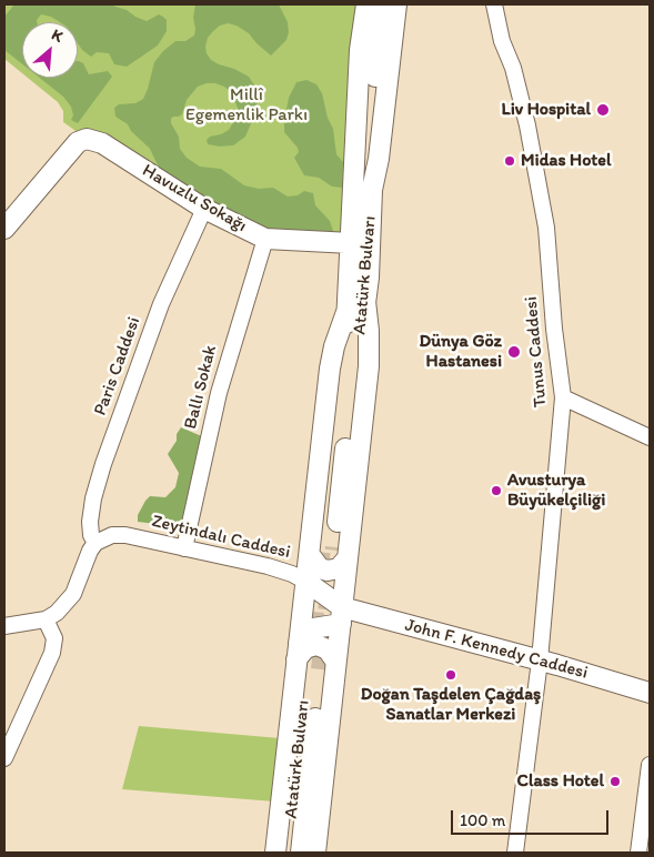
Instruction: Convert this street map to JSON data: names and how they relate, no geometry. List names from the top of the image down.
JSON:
{
  "streets": {
    "main road": ["Havuzlu Sokağı", "Atatürk Bulvarı", "John F. Kennedy Caddesi"],
    "street": [
      "Tunus Caddesi",
      "Paris Caddesi",
      "Ballı Sokak",
      "Zeytindalı Caddesi"
    ]
  },
  "crossings": [
    ["Havuzlu Sokağı", "Atatürk Bulvarı"],
    ["Havuzlu Sokağı", "Paris Caddesi"],
    ["Havuzlu Sokağı", "Ballı Sokak"],
    ["Tunus Caddesi", "John F. Kennedy Caddesi"],
    ["Paris Caddesi", "Zeytindalı Caddesi"],
    ["Ballı Sokak", "Zeytindalı Caddesi"]
  ],
  "parks": ["Millî Egemenlik Parkı"],
  "places": [
    "Liv Hospital",
    "Midas Hotel",
    "Dünya Göz Hastanesi",
    "Avusturya Büyükelçiliği",
    "Doğan Taşdelen Çağdaş Sanatlar Merkezi",
    "Class Hotel"
  ],
  "scale_bar": "100 m",
  "north": "top right"
}
